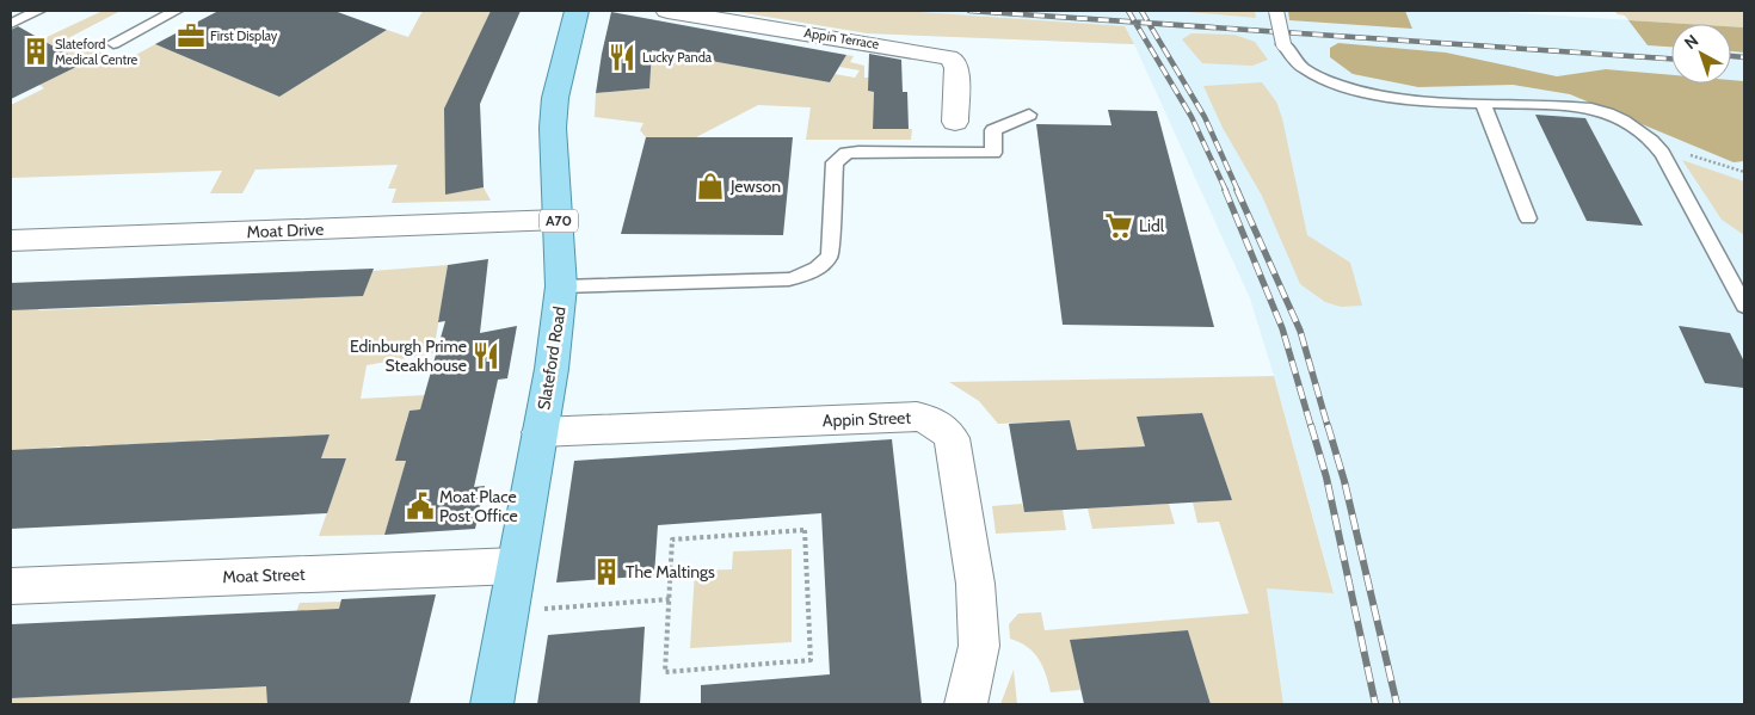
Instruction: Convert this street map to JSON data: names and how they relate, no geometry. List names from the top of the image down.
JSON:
{
  "streets": {
    "main road": ["A70", "Slateford Road"],
    "street": [
      "Appin Terrace",
      "Moat Drive",
      "Appin Street",
      "Moat Street"
    ]
  },
  "crossings": [
    ["Moat Drive", "Slateford Road"],
    ["Slateford Road", "Appin Street"],
    ["Slateford Road", "Moat Street"]
  ],
  "places": {
    "office": ["First Display"],
    "building": ["Slateford Medical Centre", "The Maltings"],
    "restaurant": ["Lucky Panda", "Edinburgh Prime Steakhouse"],
    "shop": ["Jewson"],
    "supermarket": ["Lidl"],
    "public building": ["Moat Place Post Office"]
  },
  "north": "top left"
}
